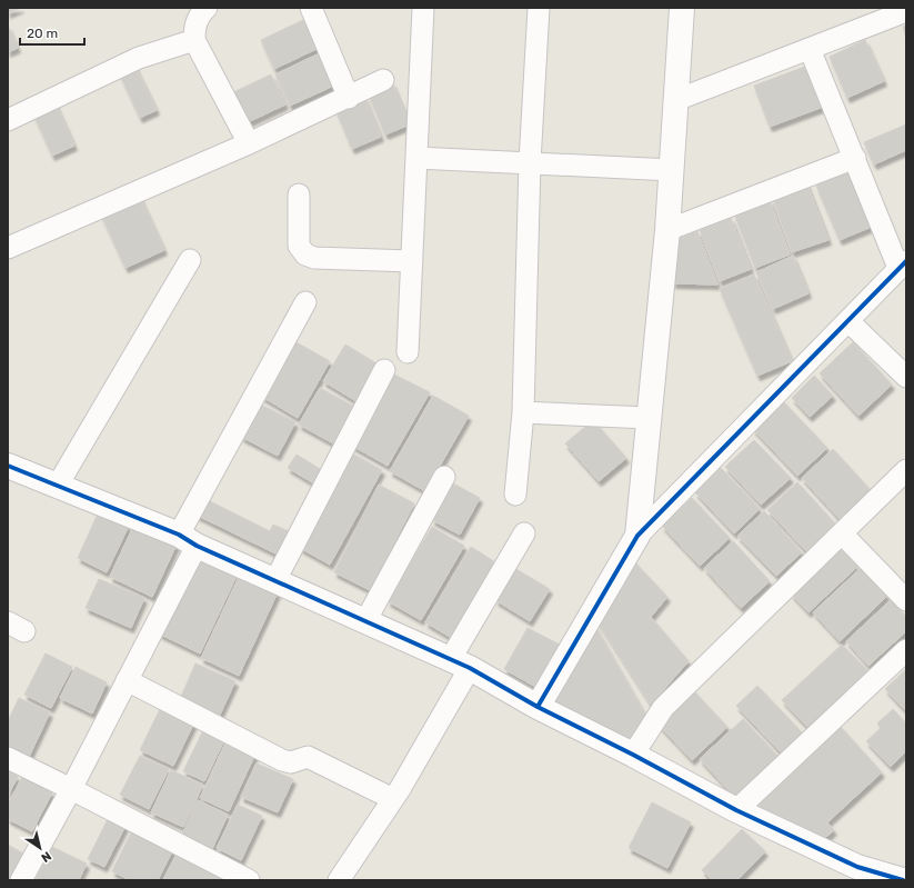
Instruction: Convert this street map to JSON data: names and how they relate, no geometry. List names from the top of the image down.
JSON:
{
  "scale_bar": "20 m",
  "north": "bottom right"
}
